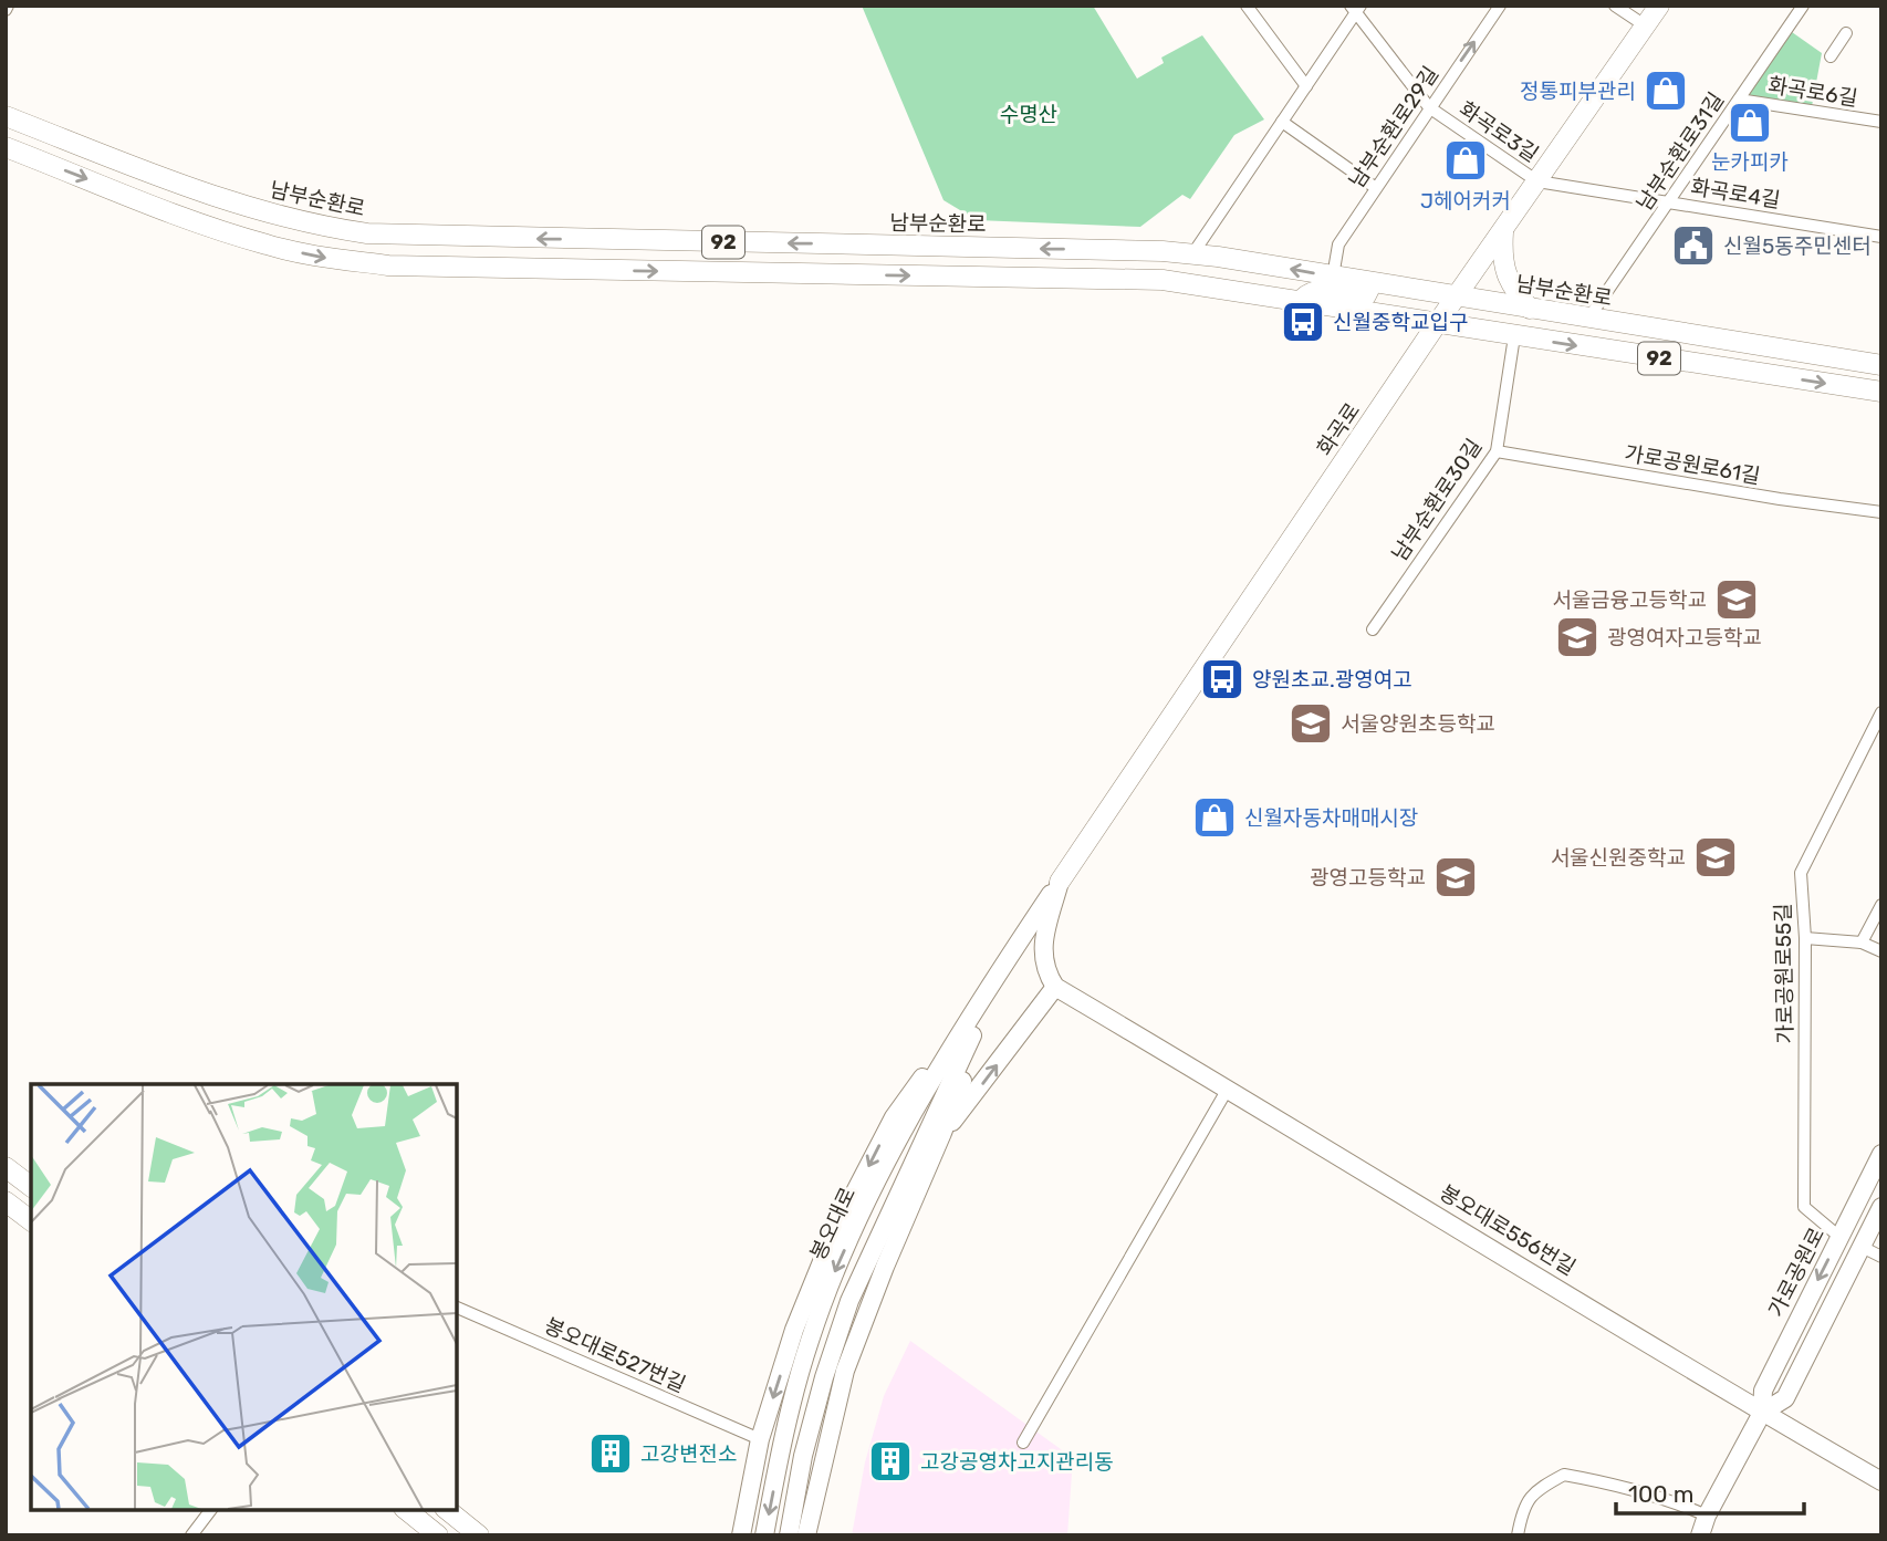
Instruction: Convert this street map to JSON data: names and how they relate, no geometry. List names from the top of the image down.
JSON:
{
  "streets": {
    "main road": ["남부순환로", "92", "화곡로"],
    "street": [
      "화곡로6길",
      "남부순환로29길",
      "화곡로3길",
      "남부순환로31길",
      "화곡로4길",
      "가로공원로61길",
      "남부순환로30길",
      "가로공원로55길",
      "봉오대로",
      "봉오대로556번길",
      "가로공원로",
      "봉오대로527번길"
    ]
  },
  "crossings": [
    ["화곡로6길", "남부순환로31길"],
    ["남부순환로29길", "화곡로3길"],
    ["남부순환로29길", "남부순환로"],
    ["화곡로3길", "화곡로4길"],
    ["화곡로3길", "화곡로"],
    ["남부순환로31길", "화곡로4길"],
    ["남부순환로31길", "남부순환로"],
    ["화곡로4길", "화곡로"],
    ["남부순환로", "화곡로"],
    ["92", "화곡로"],
    ["92", "남부순환로30길"],
    ["화곡로", "봉오대로"],
    ["가로공원로61길", "남부순환로30길"],
    ["가로공원로55길", "가로공원로"],
    ["봉오대로556번길", "가로공원로"]
  ],
  "one_way": ["남부순환로29길"],
  "parks": ["수명산"],
  "places": {
    "shop": [
      "정통피부관리",
      "눈카피카",
      "J헤어커커",
      "신월자동차매매시장"
    ],
    "public building": ["신월5동주민센터"],
    "bus stop": ["신월중학교입구", "양원초교.광영여고"],
    "school or university": [
      "서울금융고등학교",
      "광영여자고등학교",
      "서울양원초등학교",
      "서울신원중학교",
      "광영고등학교"
    ],
    "building": ["고강변전소", "고강공영차고지관리동"]
  },
  "scale_bar": "100 m"
}
